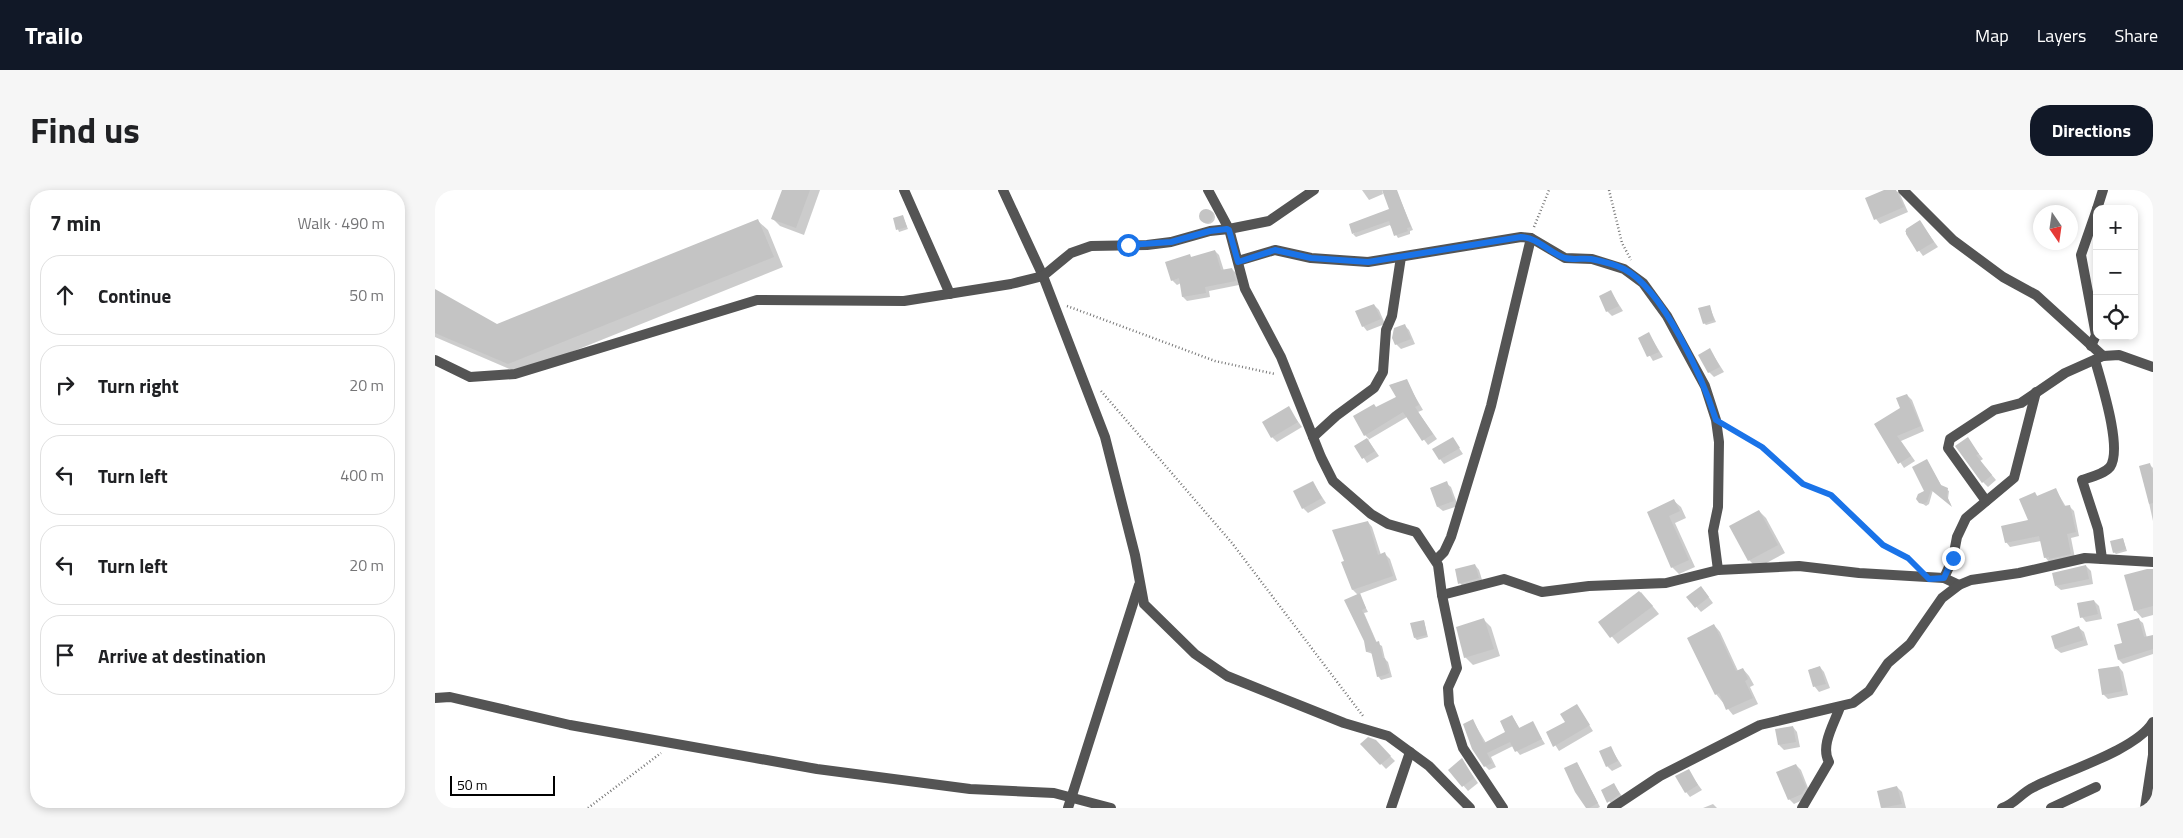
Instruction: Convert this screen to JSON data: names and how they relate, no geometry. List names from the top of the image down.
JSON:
{
  "scale_bar": "50 m",
  "north": "bottom",
  "page": {
    "header": "Trailo",
    "nav": ["Map", "Layers", "Share"],
    "title": "Find us",
    "buttons": "Directions",
    "heading": ["7 min", "Walk · 490 m"],
    "map_buttons": ["+", "−"],
    "list": [
      ["Continue", "50 m"],
      ["Turn right", "20 m"],
      ["Turn left", "400 m"],
      ["Turn left", "20 m"],
      "Arrive at destination"
    ],
    "scale": "50 m"
  }
}
